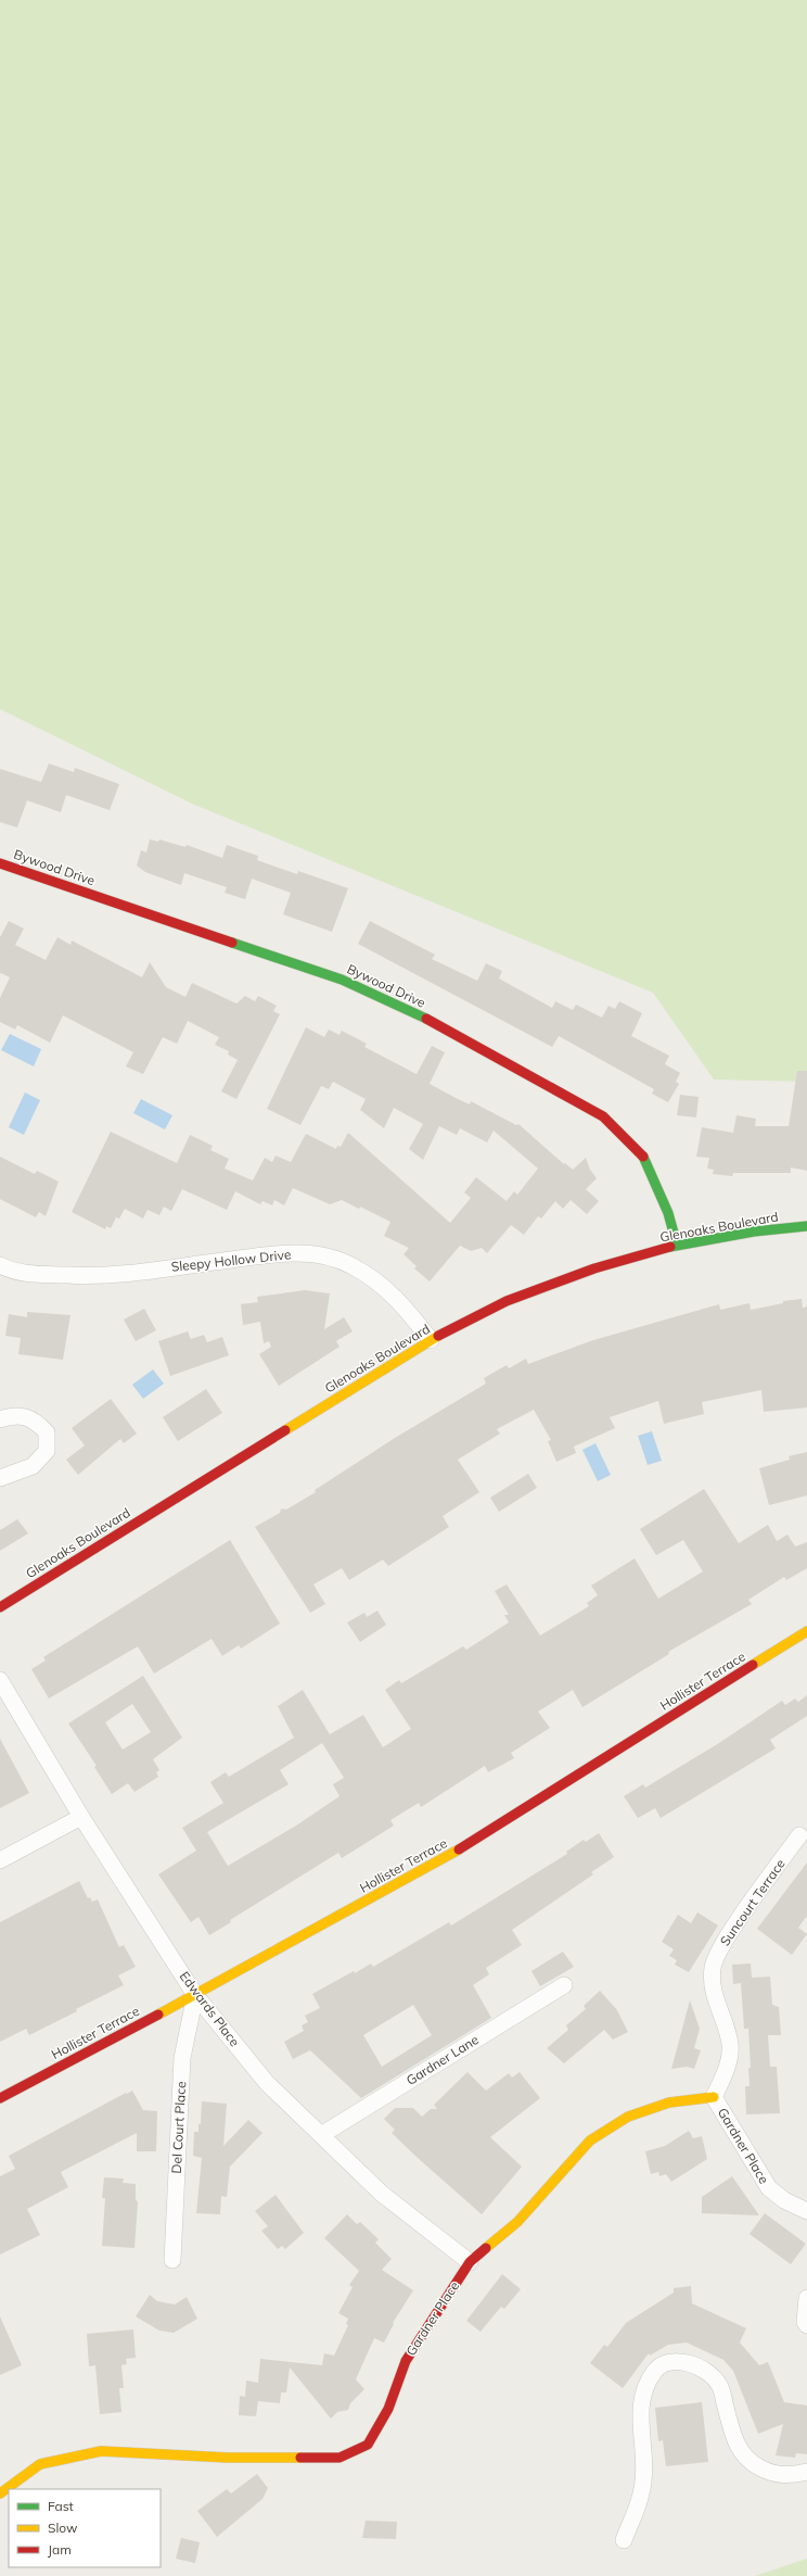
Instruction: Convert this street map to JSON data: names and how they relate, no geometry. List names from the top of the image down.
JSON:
{
  "streets": {
    "street": [
      "Bywood Drive",
      "Glenoaks Boulevard",
      "Sleepy Hollow Drive",
      "Hollister Terrace",
      "Suncourt Terrace",
      "Edwards Place",
      "Gardner Lane",
      "Del Court Place",
      "Gardner Place"
    ]
  },
  "crossings": [
    ["Bywood Drive", "Glenoaks Boulevard"],
    ["Glenoaks Boulevard", "Sleepy Hollow Drive"],
    ["Hollister Terrace", "Edwards Place"],
    ["Hollister Terrace", "Del Court Place"],
    ["Suncourt Terrace", "Gardner Place"],
    ["Edwards Place", "Gardner Lane"],
    ["Edwards Place", "Del Court Place"],
    ["Edwards Place", "Gardner Place"]
  ],
  "legend": ["Fast", "Slow", "Jam"]
}
